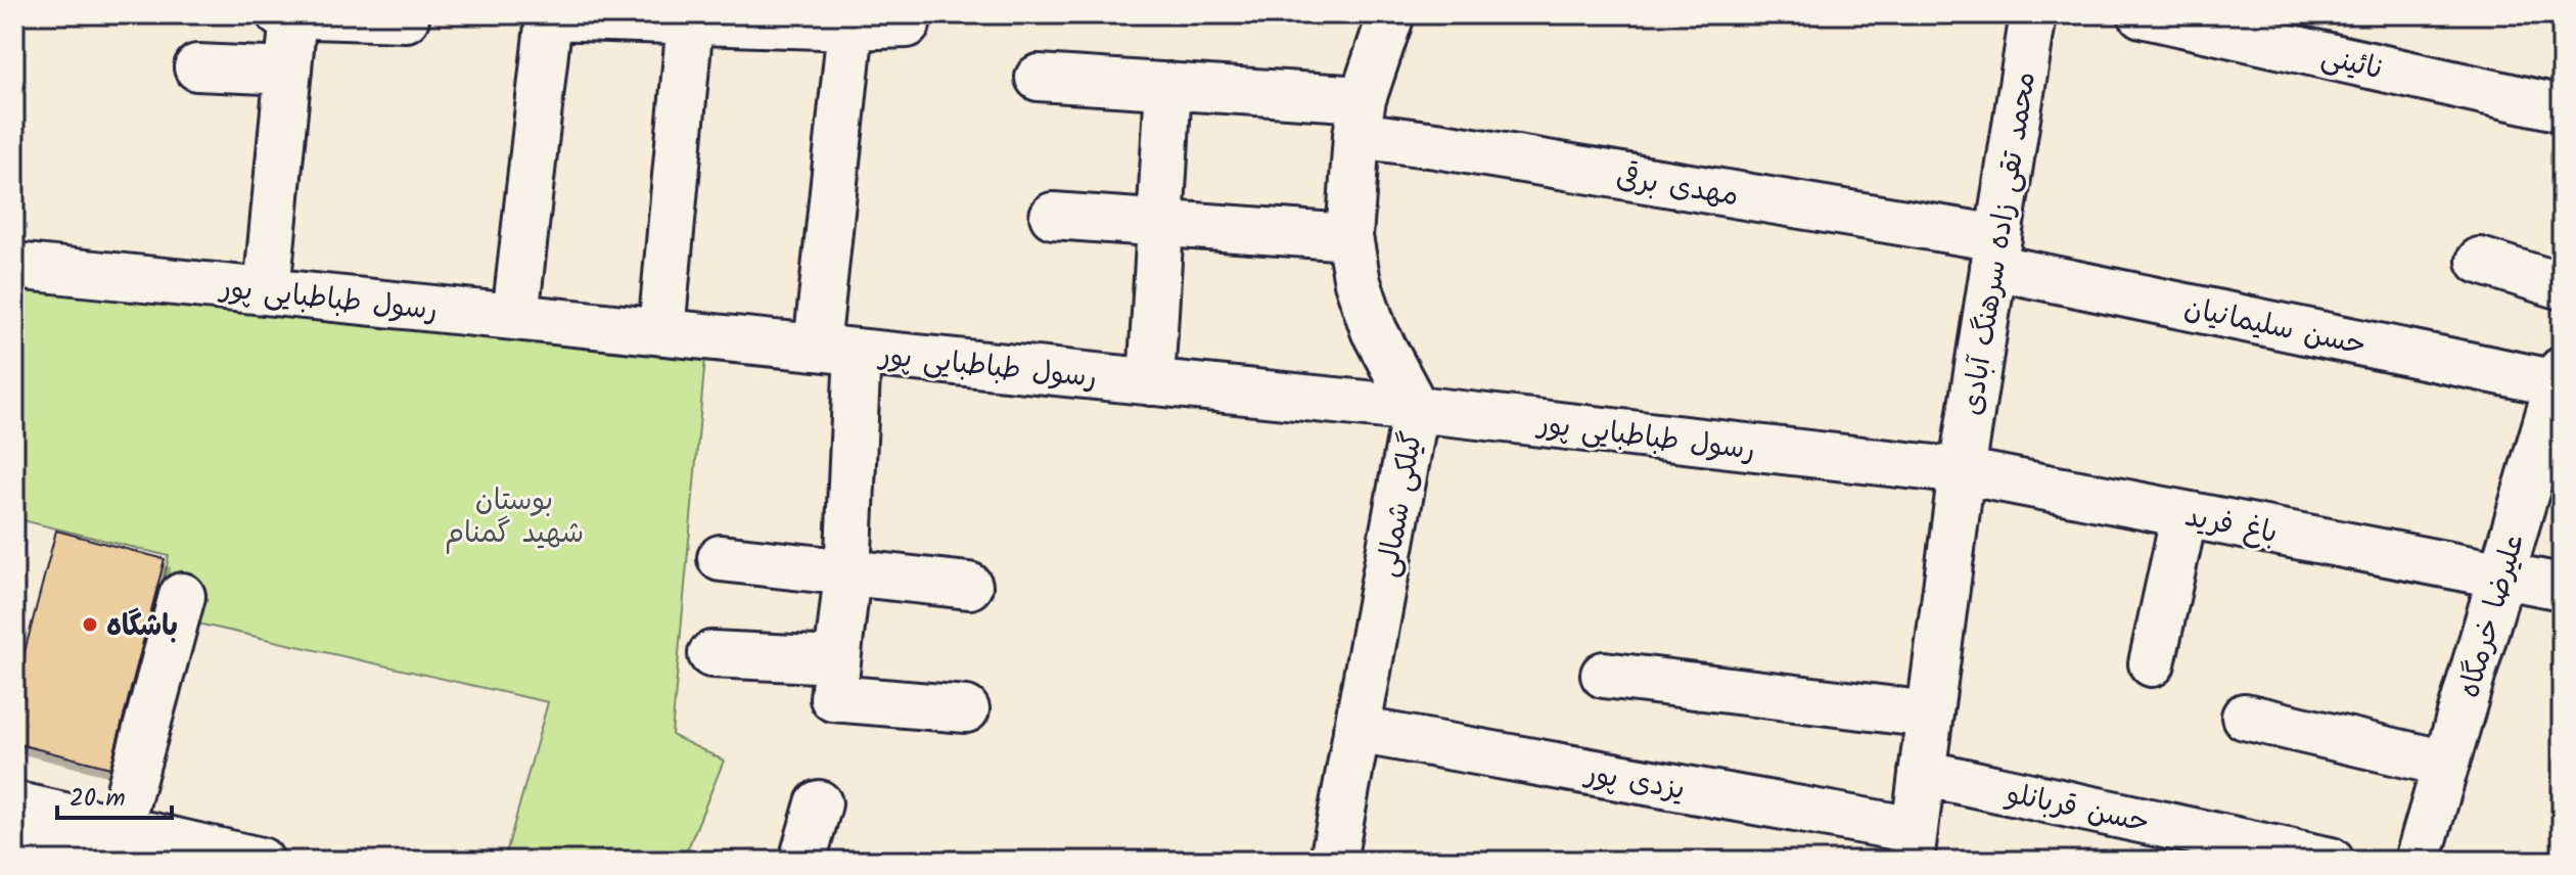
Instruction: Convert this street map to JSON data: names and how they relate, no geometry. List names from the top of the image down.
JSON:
{
  "streets": {
    "street": [
      "نائینی",
      "مهدی برقی",
      "محمد تقی زاده سرهنگ آبادی",
      "رسول طباطبایی پور",
      "حسن سلیمانیان",
      "گيلکی شمالی",
      "باغ فرید",
      "علیرضا خرمگاه",
      "یزدی پور",
      "حسن قربانلو"
    ]
  },
  "crossings": [
    ["مهدی برقی", "محمد تقی زاده سرهنگ آبادی"],
    ["مهدی برقی", "حسن سلیمانیان"],
    ["مهدی برقی", "گيلکی شمالی"],
    ["محمد تقی زاده سرهنگ آبادی", "رسول طباطبایی پور"],
    ["محمد تقی زاده سرهنگ آبادی", "حسن سلیمانیان"],
    ["محمد تقی زاده سرهنگ آبادی", "باغ فرید"],
    ["محمد تقی زاده سرهنگ آبادی", "یزدی پور"],
    ["محمد تقی زاده سرهنگ آبادی", "حسن قربانلو"],
    ["رسول طباطبایی پور", "گيلکی شمالی"],
    ["رسول طباطبایی پور", "باغ فرید"],
    ["حسن سلیمانیان", "علیرضا خرمگاه"],
    ["گيلکی شمالی", "یزدی پور"],
    ["باغ فرید", "علیرضا خرمگاه"]
  ],
  "parks": ["بوستان شهید گمنام"],
  "places": ["باشگاه"],
  "scale_bar": "20 m"
}
